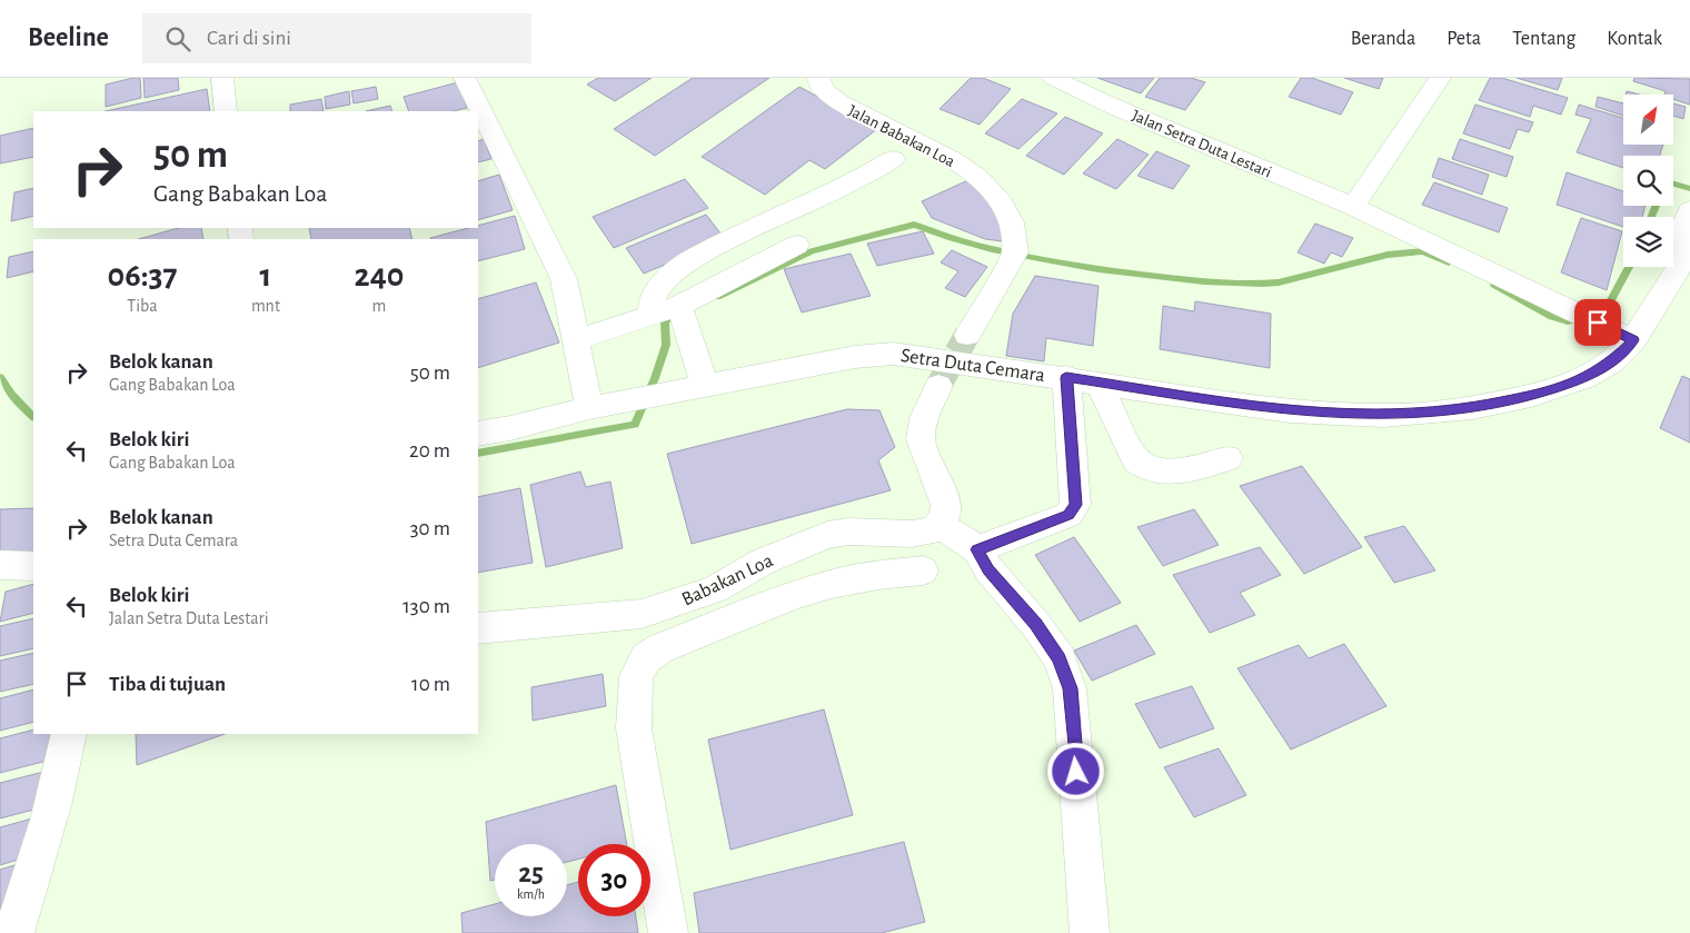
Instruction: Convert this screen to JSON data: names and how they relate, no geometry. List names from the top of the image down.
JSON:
{
  "streets": {
    "street": [
      "Jalan Babakan Loa",
      "Jalan Setra Duta Lestari",
      "Setra Duta Cemara",
      "Babakan Loa"
    ]
  },
  "crossings": [
    ["Jalan Setra Duta Lestari", "Setra Duta Cemara"]
  ],
  "north": "top right",
  "page": {
    "header": "Beeline",
    "search": "Cari di sini",
    "nav": [
      "Beranda",
      "Peta",
      "Tentang",
      "Kontak"
    ],
    "turn": ["50 m", "Gang Babakan Loa"],
    "eta": [
      "06:37",
      "Tiba",
      "1",
      "mnt",
      "240",
      "m"
    ],
    "list": [
      {
        "name": "Belok kanan",
        "note": "Gang Babakan Loa",
        "value": "50 m"
      },
      {
        "name": "Belok kiri",
        "note": "Gang Babakan Loa",
        "value": "20 m"
      },
      {
        "name": "Belok kanan",
        "note": "Setra Duta Cemara",
        "value": "30 m"
      },
      {
        "name": "Belok kiri",
        "note": "Jalan Setra Duta Lestari",
        "value": "130 m"
      },
      {
        "name": "Tiba di tujuan",
        "value": "10 m"
      }
    ],
    "speed": "25 km/h",
    "limit": "30"
  }
}
